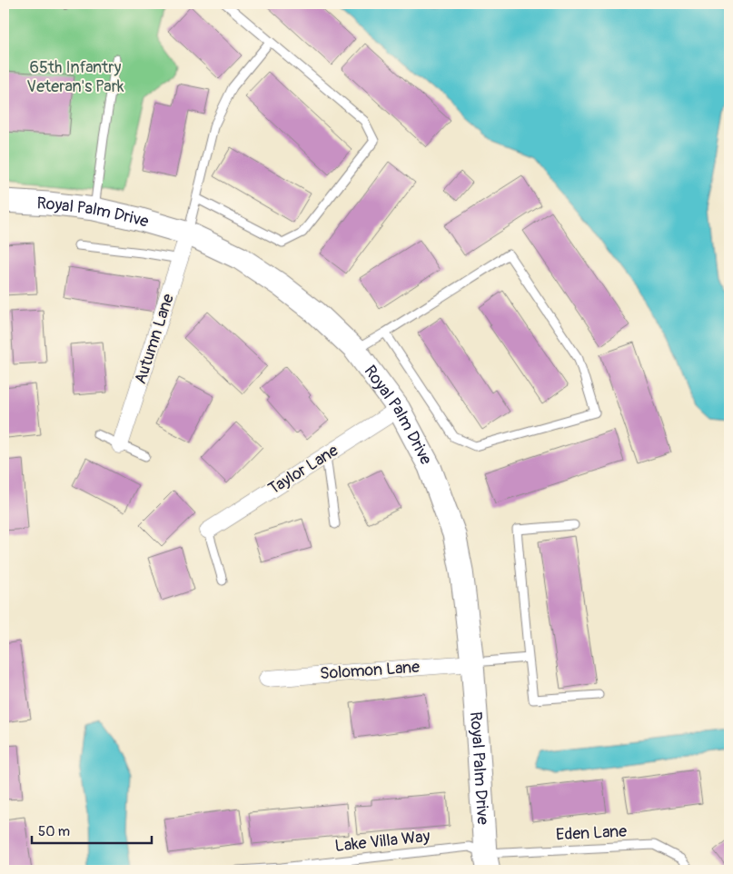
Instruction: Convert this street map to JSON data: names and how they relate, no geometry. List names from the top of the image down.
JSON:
{
  "streets": {
    "street": [
      "Royal Palm Drive",
      "Autumn Lane",
      "Taylor Lane",
      "Solomon Lane"
    ],
    "lane": ["Eden Lane", "Lake Villa Way"]
  },
  "crossings": [
    ["Royal Palm Drive", "Autumn Lane"],
    ["Royal Palm Drive", "Taylor Lane"],
    ["Royal Palm Drive", "Solomon Lane"],
    ["Royal Palm Drive", "Eden Lane"],
    ["Royal Palm Drive", "Lake Villa Way"],
    ["Eden Lane", "Lake Villa Way"]
  ],
  "parks": ["65th Infantry Veteran's Park"],
  "scale_bar": "50 m"
}
